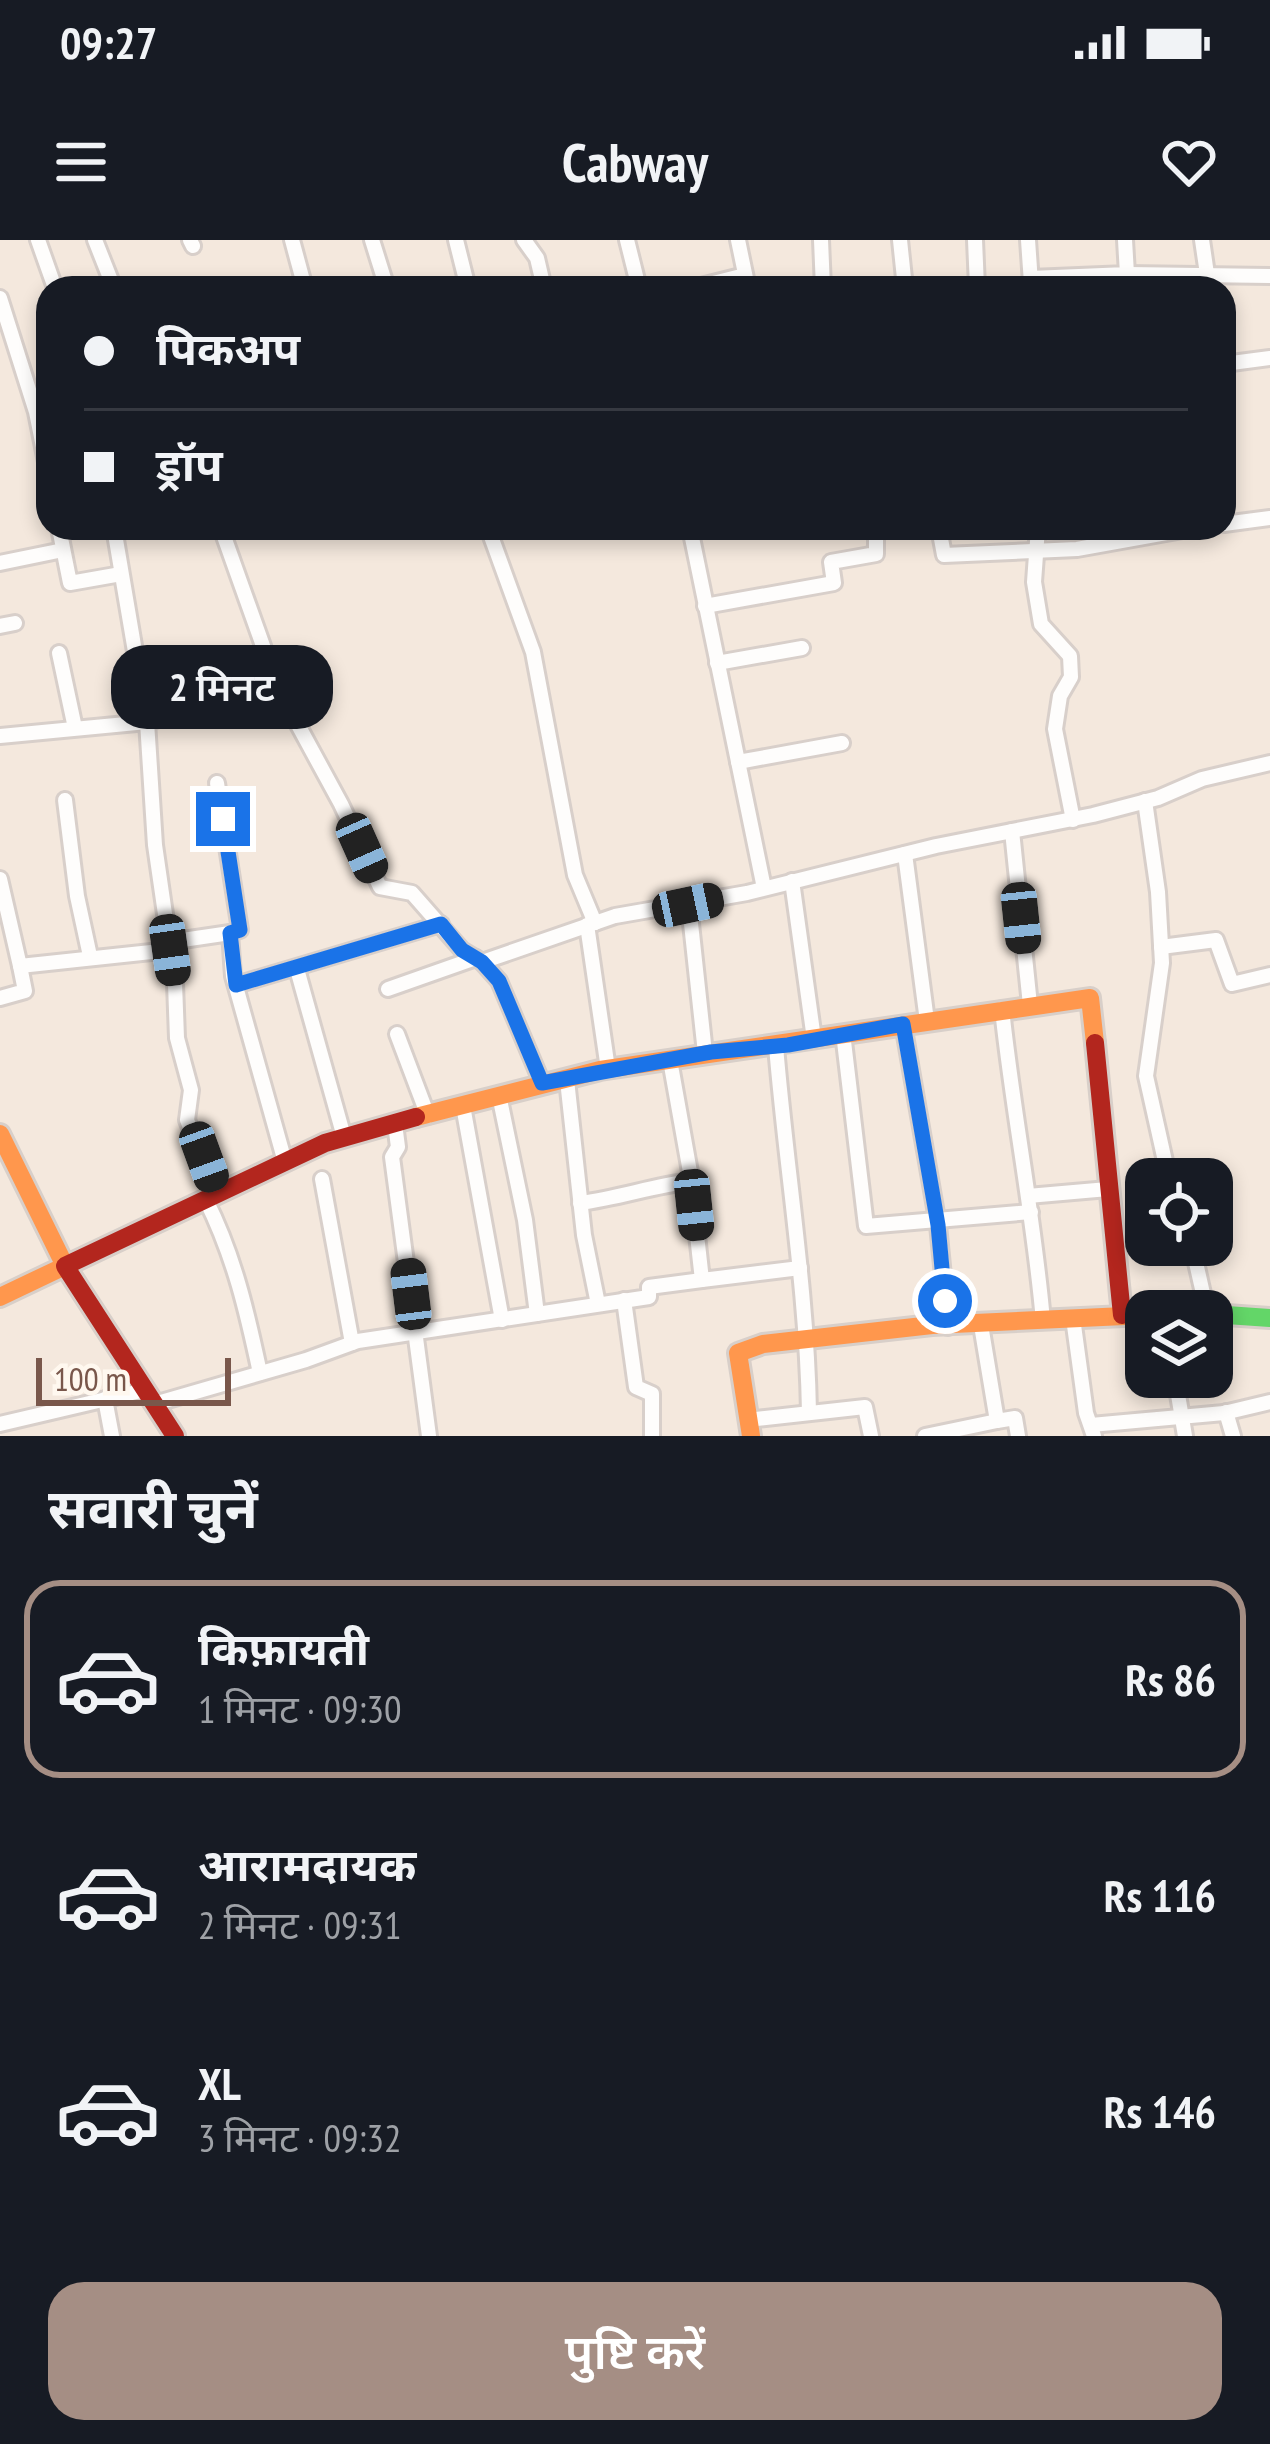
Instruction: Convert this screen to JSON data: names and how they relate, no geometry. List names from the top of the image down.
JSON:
{
  "scale_bar": "100 m",
  "page": {
    "status": "09:27",
    "header": "Cabway",
    "banner": ["पिकअप", "ड्रॉप"],
    "bubble": "2 मिनट",
    "scale": "100 m",
    "heading": "सवारी चुनें",
    "list": [
      {
        "name": "किफ़ायती",
        "note": "1 मिनट · 09:30",
        "value": "Rs 86"
      },
      {
        "name": "आरामदायक",
        "note": "2 मिनट · 09:31",
        "value": "Rs 116"
      },
      {
        "name": "XL",
        "note": "3 मिनट · 09:32",
        "value": "Rs 146"
      }
    ],
    "buttons": "पुष्टि करें"
  }
}
